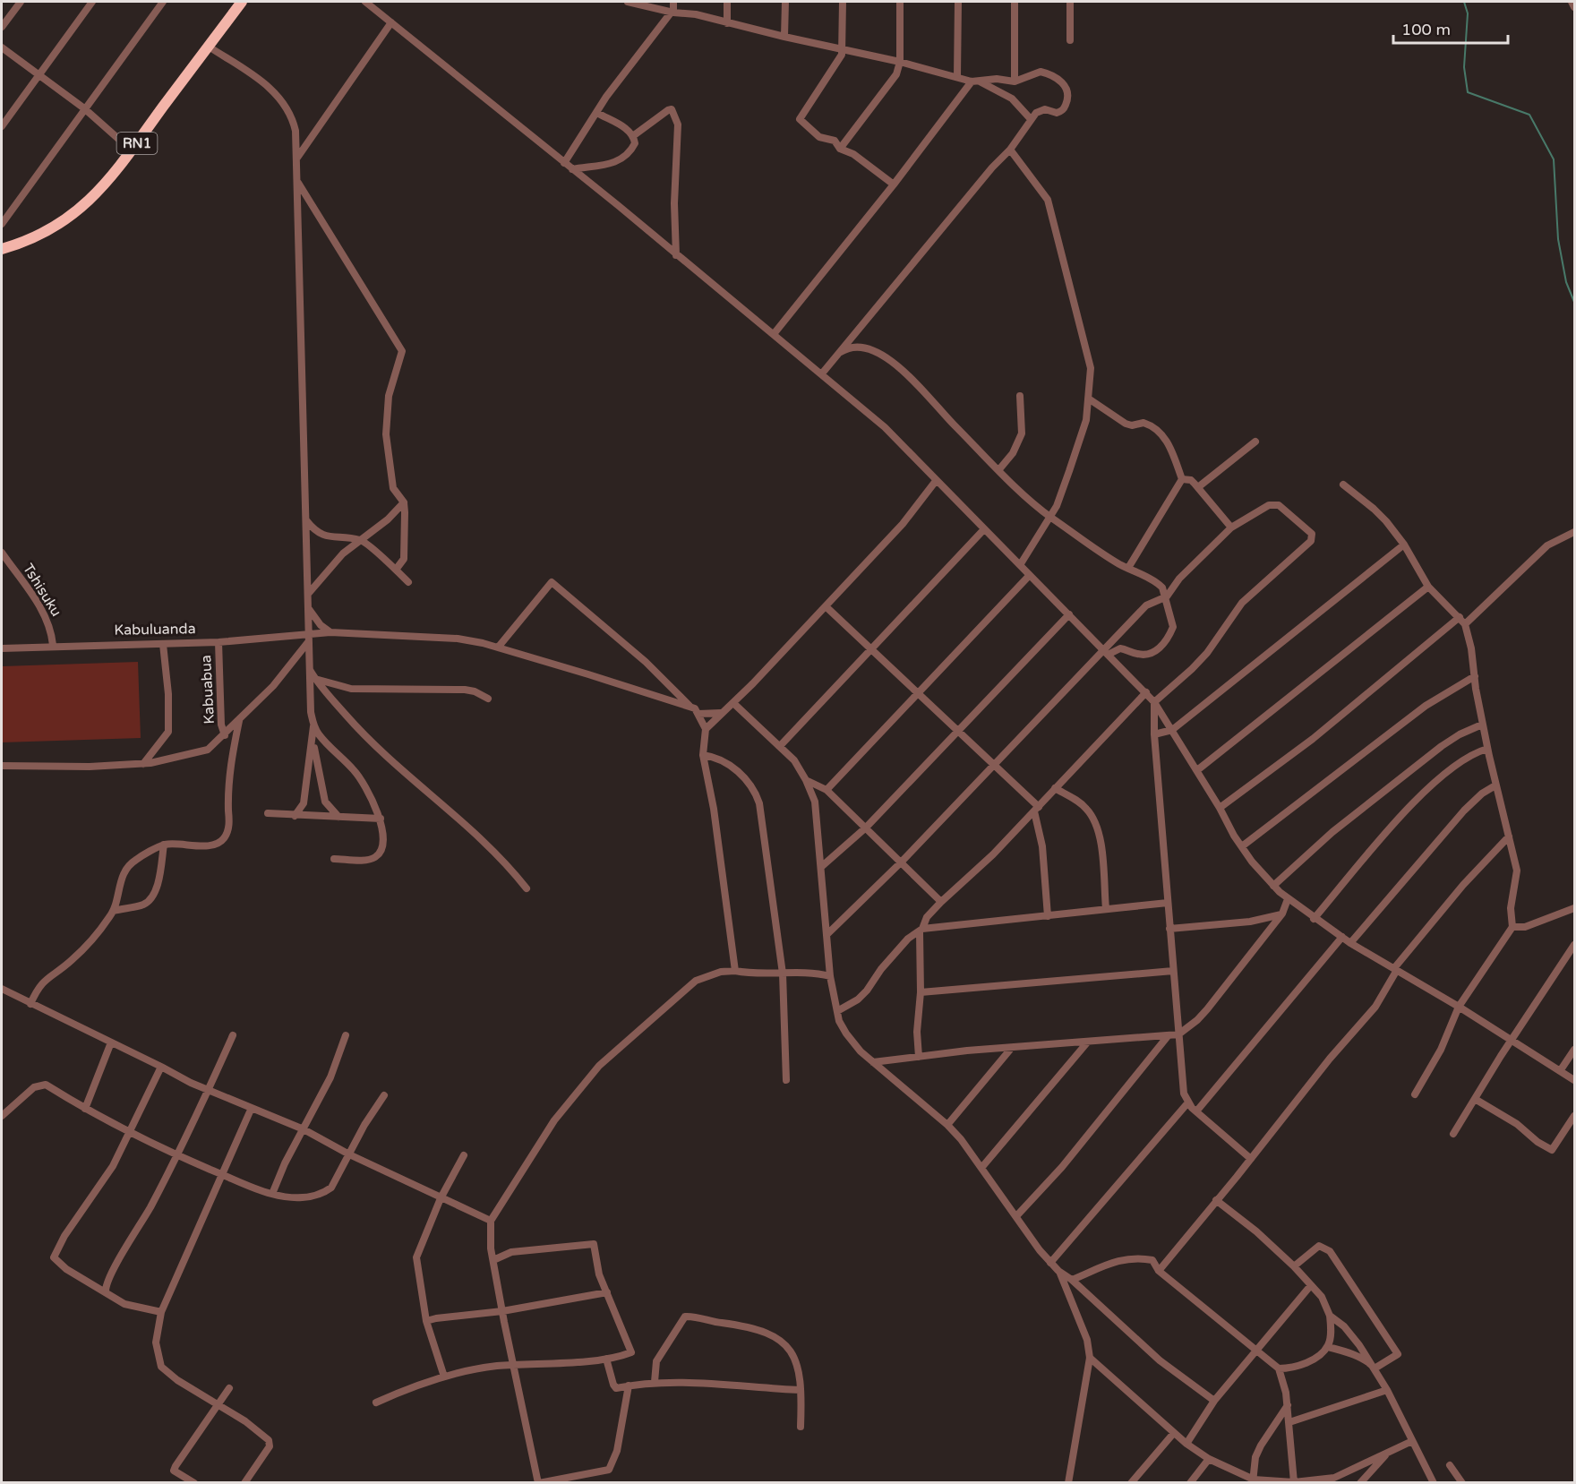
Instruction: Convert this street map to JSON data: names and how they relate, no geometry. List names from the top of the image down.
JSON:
{
  "streets": {
    "highway": ["RN1"],
    "street": ["Tshisuku", "Kabuluanda", "Kabuabua"]
  },
  "crossings": [
    ["Tshisuku", "Kabuluanda"],
    ["Kabuluanda", "Kabuabua"]
  ],
  "scale_bar": "100 m"
}
